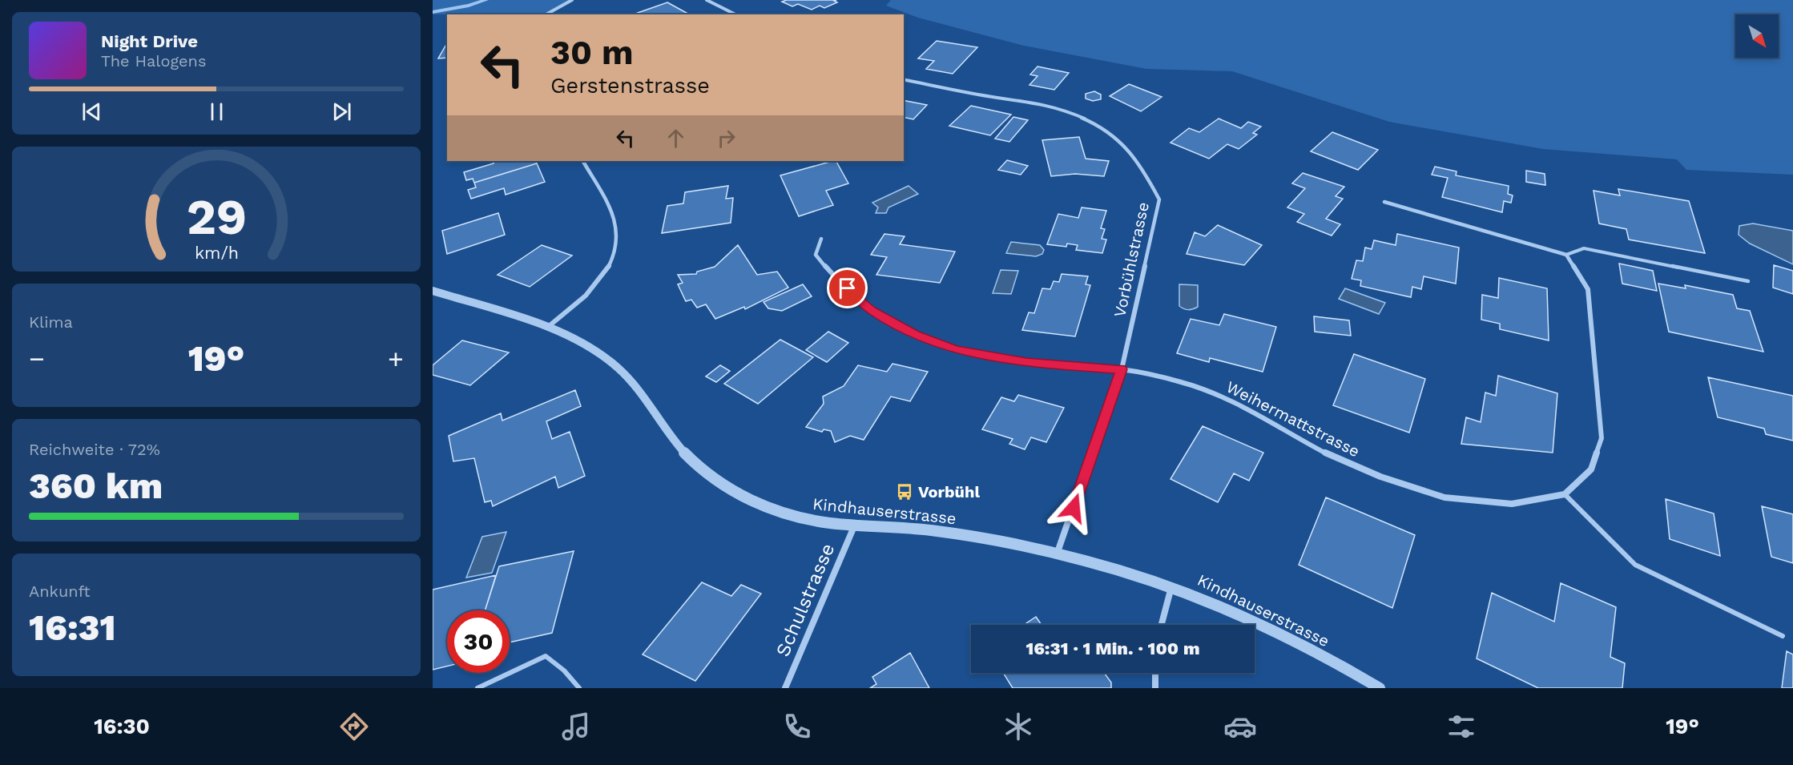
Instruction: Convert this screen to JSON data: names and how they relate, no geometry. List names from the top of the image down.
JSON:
{
  "streets": {
    "street": [
      "Vorbühlstrasse",
      "Weihermattstrasse",
      "Kindhauserstrasse",
      "Schulstrasse"
    ]
  },
  "crossings": [
    ["Vorbühlstrasse", "Weihermattstrasse"],
    ["Vorbühlstrasse", "Kindhauserstrasse"],
    ["Kindhauserstrasse", "Schulstrasse"]
  ],
  "places": {
    "bus stop": ["Vorbühl"]
  },
  "north": "bottom right",
  "page": {
    "turn": ["30 m", "Gerstenstrasse"],
    "song": ["Night Drive", "The Halogens"],
    "tile": [
      "Klima",
      ["Reichweite · 72%", "360 km"],
      ["Ankunft", "16:31"]
    ],
    "heat": ["−", "19°", "+"],
    "limit": "30",
    "trip": "16:31 · 1 Min. · 100 m",
    "tabs": ["16:30", "19°"],
    "gauge": ["29", "km/h"]
  }
}
